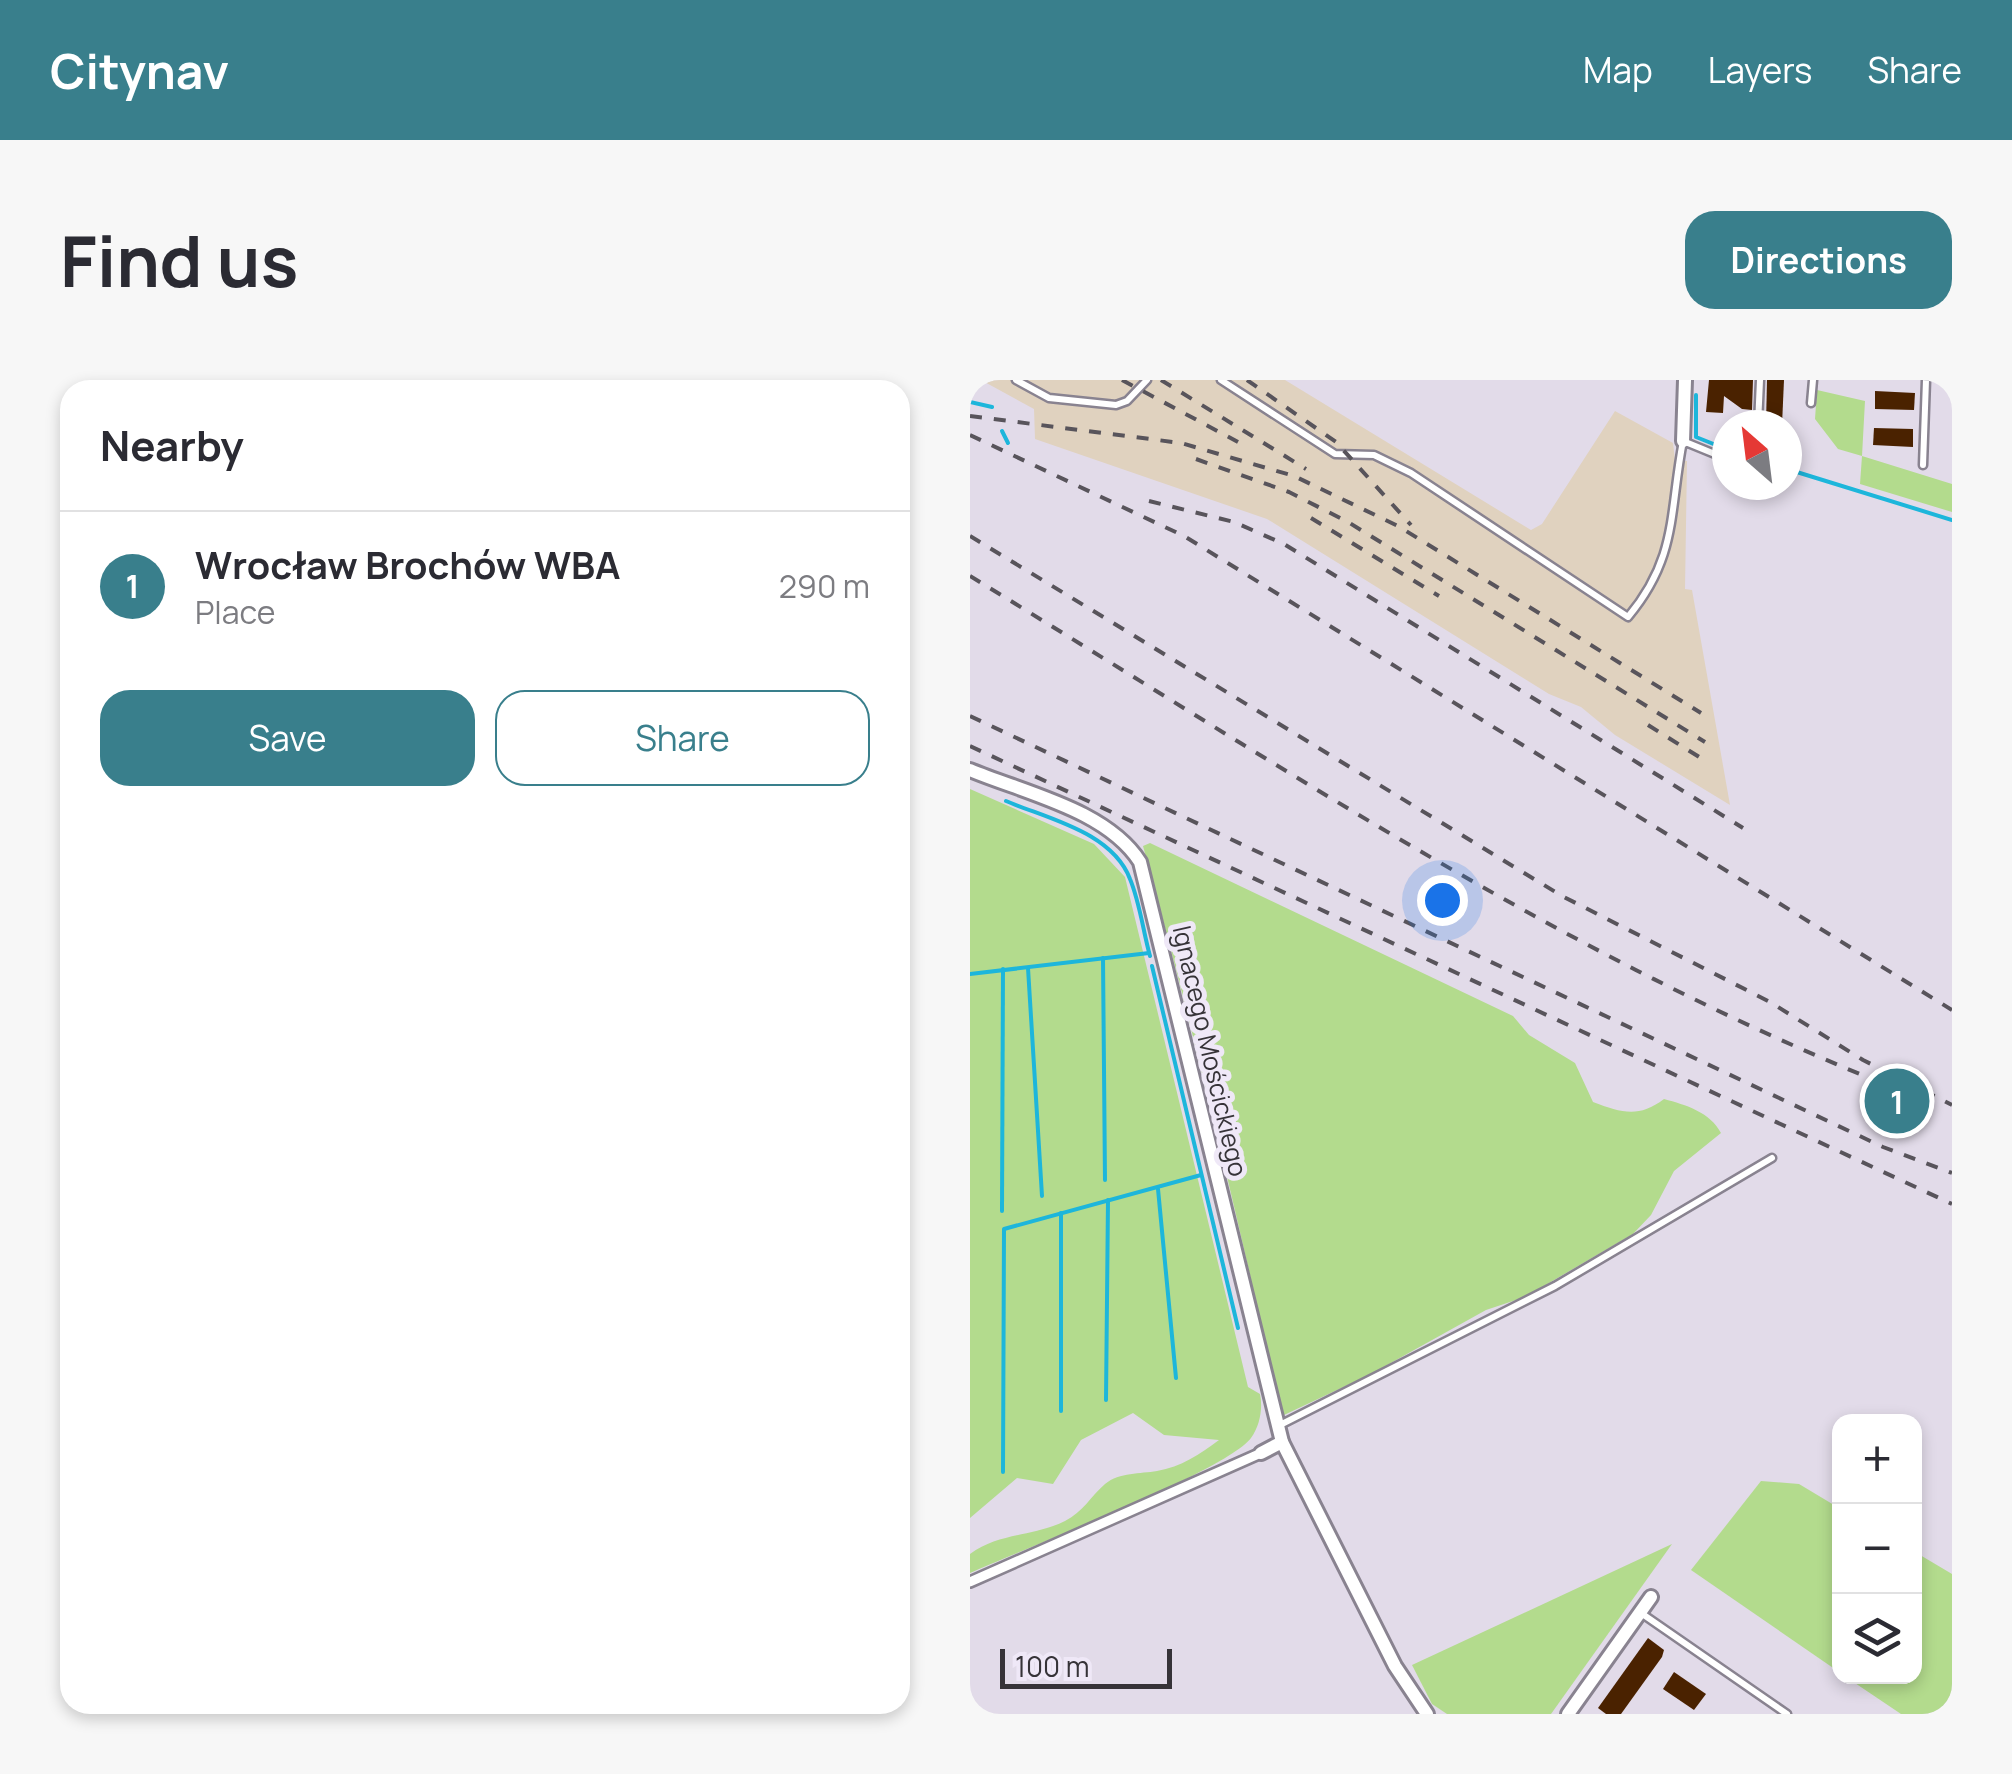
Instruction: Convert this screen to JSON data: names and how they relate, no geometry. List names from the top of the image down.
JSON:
{
  "streets": {
    "street": ["Ignacego Mościckiego"]
  },
  "scale_bar": "100 m",
  "north": "top left",
  "page": {
    "header": "Citynav",
    "nav": ["Map", "Layers", "Share"],
    "buttons": [
      "Directions",
      ["Save", "Share"]
    ],
    "title": "Find us",
    "heading": "Nearby",
    "list": [
      {
        "mark": "1",
        "name": "Wrocław Brochów WBA",
        "note": "Place",
        "value": "290 m"
      }
    ],
    "pins": "1",
    "map_buttons": ["+", "−"],
    "scale": "100 m"
  }
}
